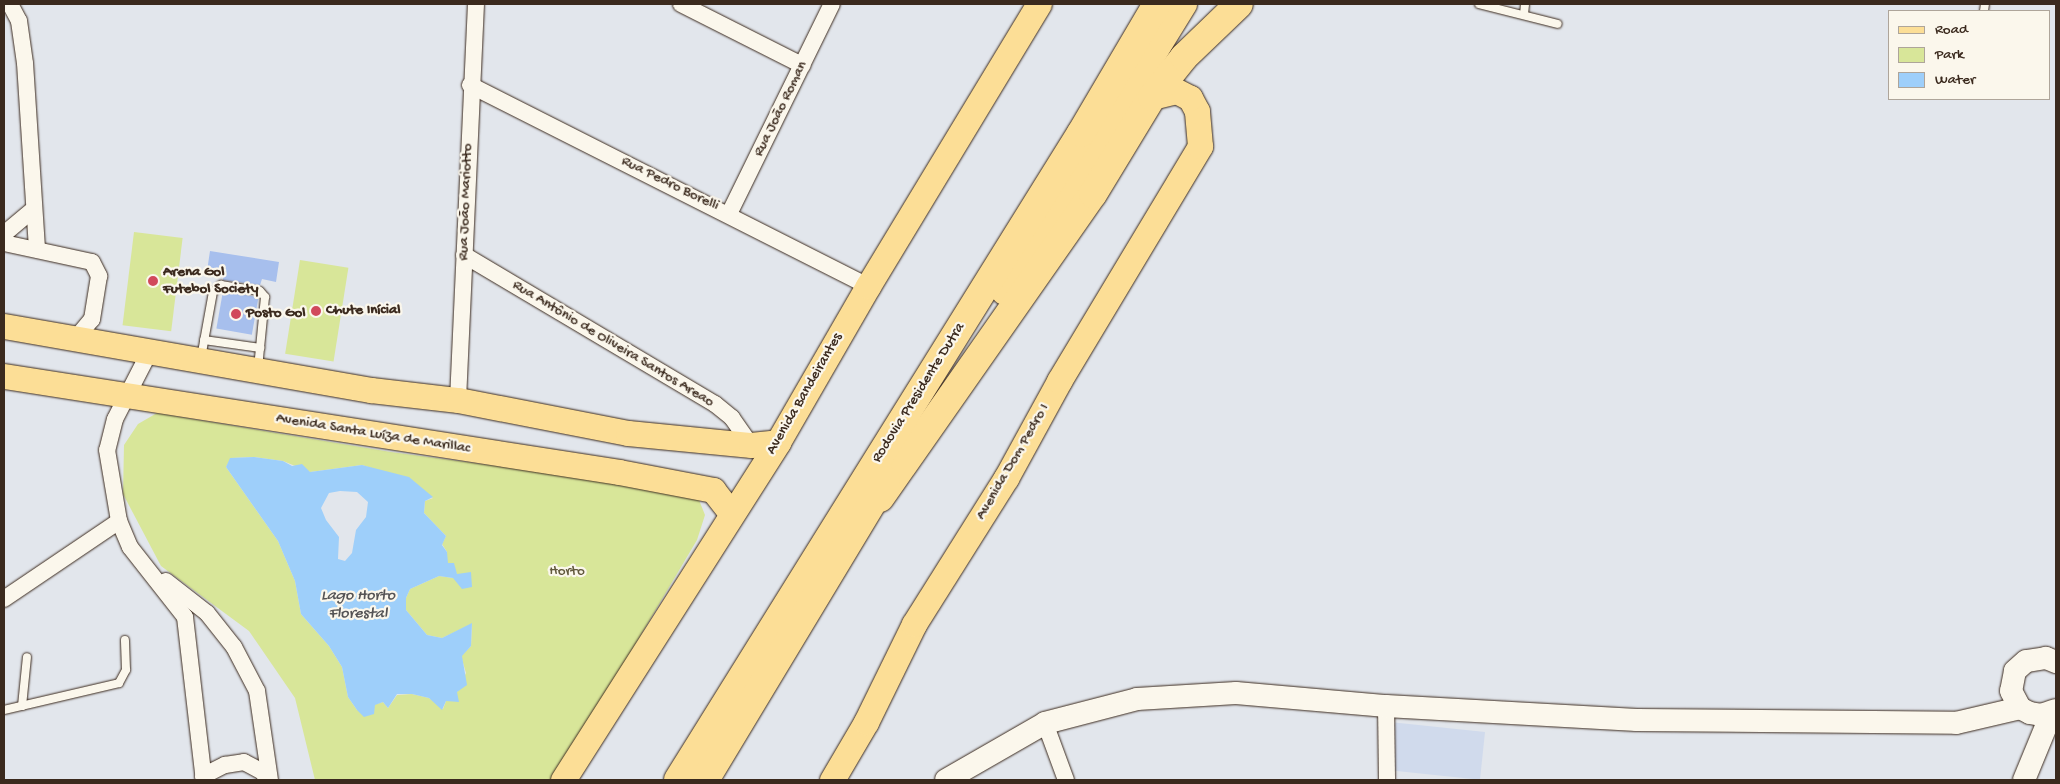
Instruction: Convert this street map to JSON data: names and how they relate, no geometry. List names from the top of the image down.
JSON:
{
  "streets": {
    "highway": ["Rodovia Presidente Dutra"],
    "main road": ["Avenida Bandeirantes", "Avenida Santa Luíza de Marillac", "Avenida Dom Pedro I"],
    "street": [
      "Rua João Roman",
      "Rua Pedro Borelli",
      "Rua João Mariotto",
      "Rua Antônio de Oliveira Santos Areao"
    ]
  },
  "crossings": [
    ["Rua João Roman", "Rua Pedro Borelli"],
    ["Rua Pedro Borelli", "Rua João Mariotto"],
    ["Rua Pedro Borelli", "Avenida Bandeirantes"],
    ["Rua João Mariotto", "Rua Antônio de Oliveira Santos Areao"],
    ["Avenida Bandeirantes", "Avenida Santa Luíza de Marillac"]
  ],
  "water": ["Lago Horto Florestal"],
  "parks": ["Horto"],
  "places": ["Arena Gol Futebol Society", "Chute Inícial", "Posto Gol"],
  "legend": ["Road", "Park", "Water"]
}
